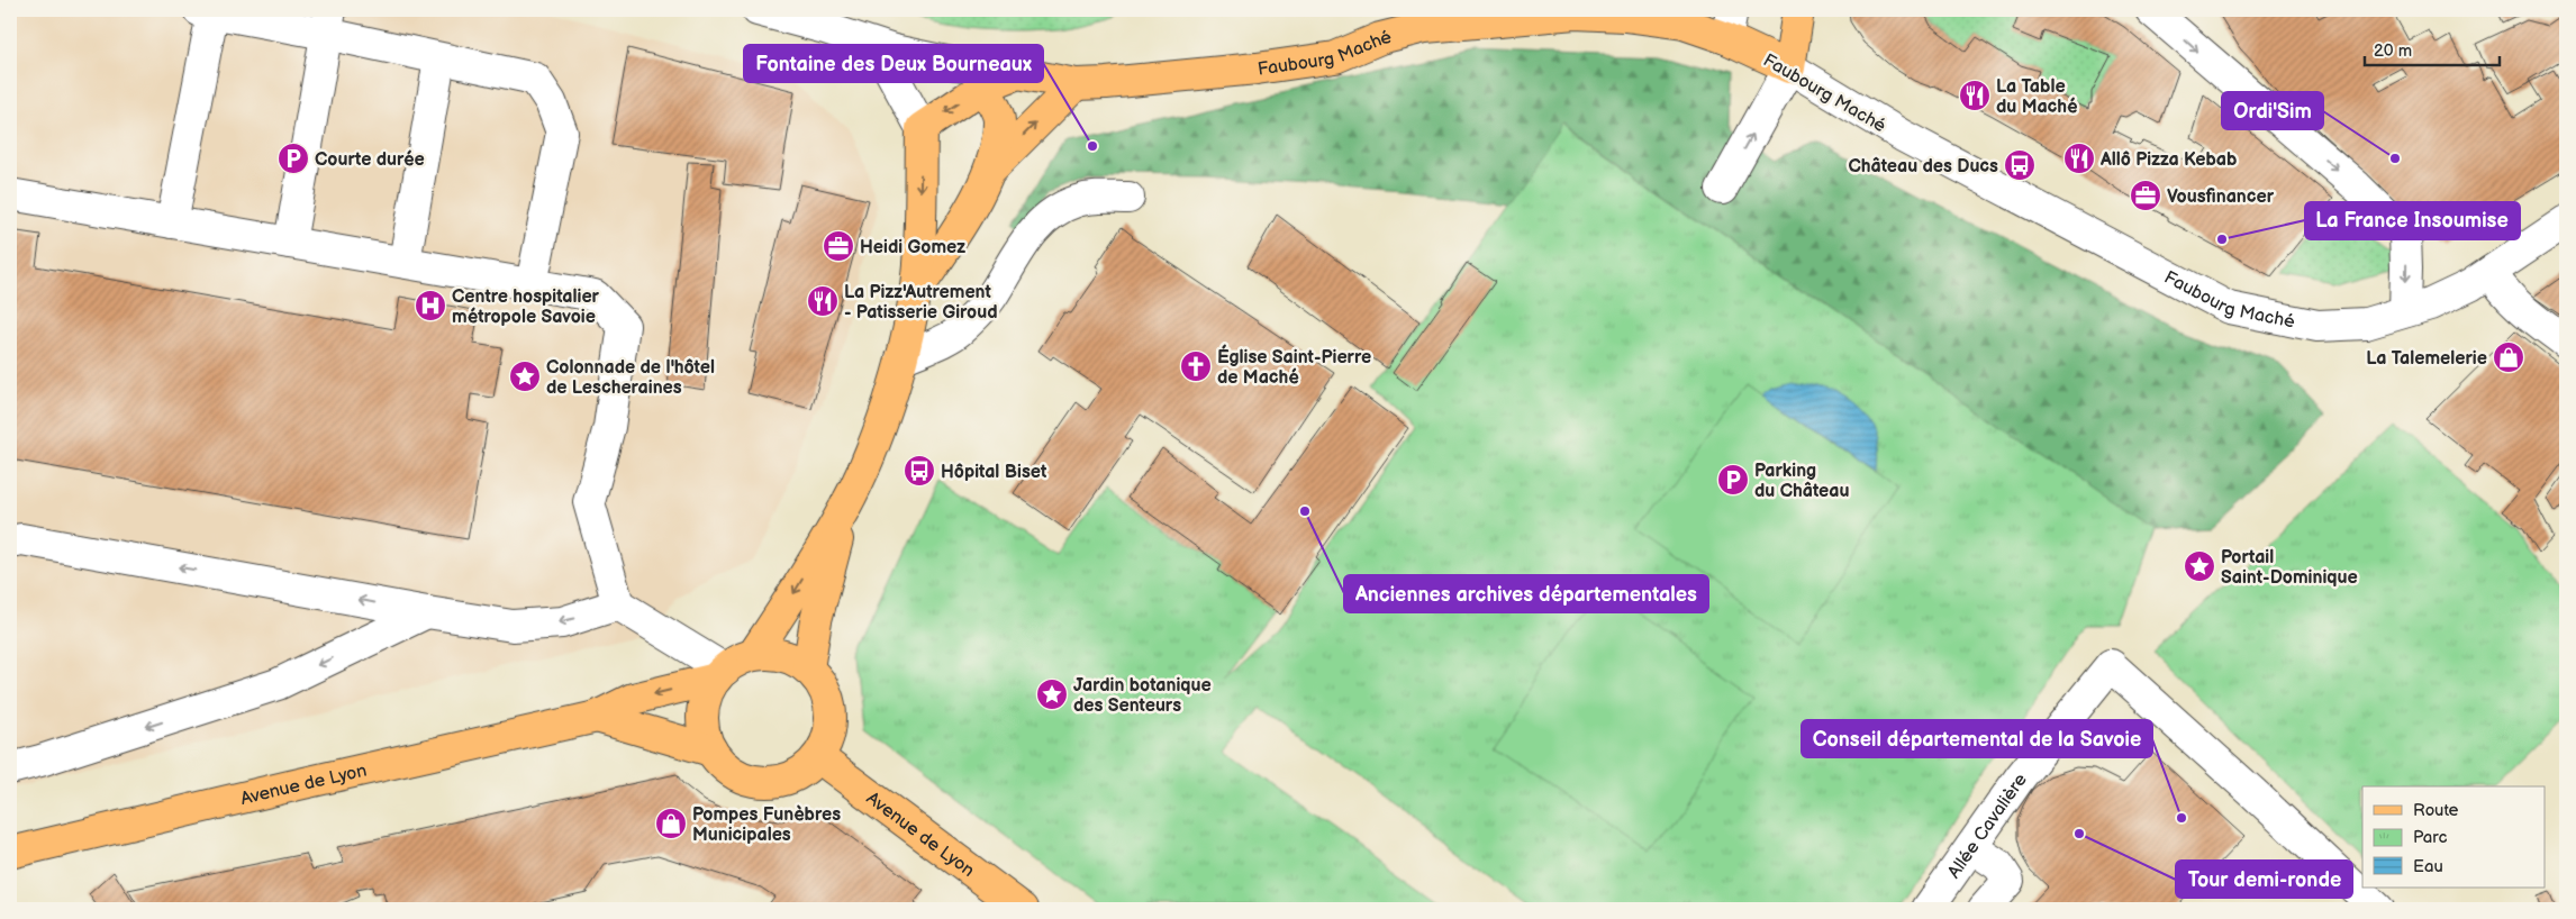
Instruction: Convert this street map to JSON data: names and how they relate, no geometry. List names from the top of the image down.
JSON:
{
  "streets": {
    "main road": ["Faubourg Maché", "Avenue de Lyon"],
    "street": ["Allée Cavalière"]
  },
  "places": {
    "restaurant": ["La Table du Maché", "Allô Pizza Kebab", "La Pizz'Autrement - Patisserie Giroud"],
    "other": [
      "Fontaine des Deux Bourneaux",
      "Ordi'Sim",
      "La France Insoumise",
      "Anciennes archives départementales",
      "Conseil départemental de la Savoie",
      "Tour demi-ronde"
    ],
    "parking": ["Courte durée", "Parking du Château"],
    "bus stop": ["Château des Ducs", "Hôpital Biset"],
    "office": ["Vousfinancer", "Heidi Gomez"],
    "hospital": ["Centre hospitalier métropole Savoie"],
    "shop": ["La Talemelerie", "Pompes Funèbres Municipales"],
    "church": ["Église Saint-Pierre de Maché"],
    "place": ["Colonnade de l'hôtel de Lescheraines", "Portail Saint-Dominique", "Jardin botanique des Senteurs"]
  },
  "legend": ["Route", "Parc", "Eau"],
  "scale_bar": "20 m"
}
